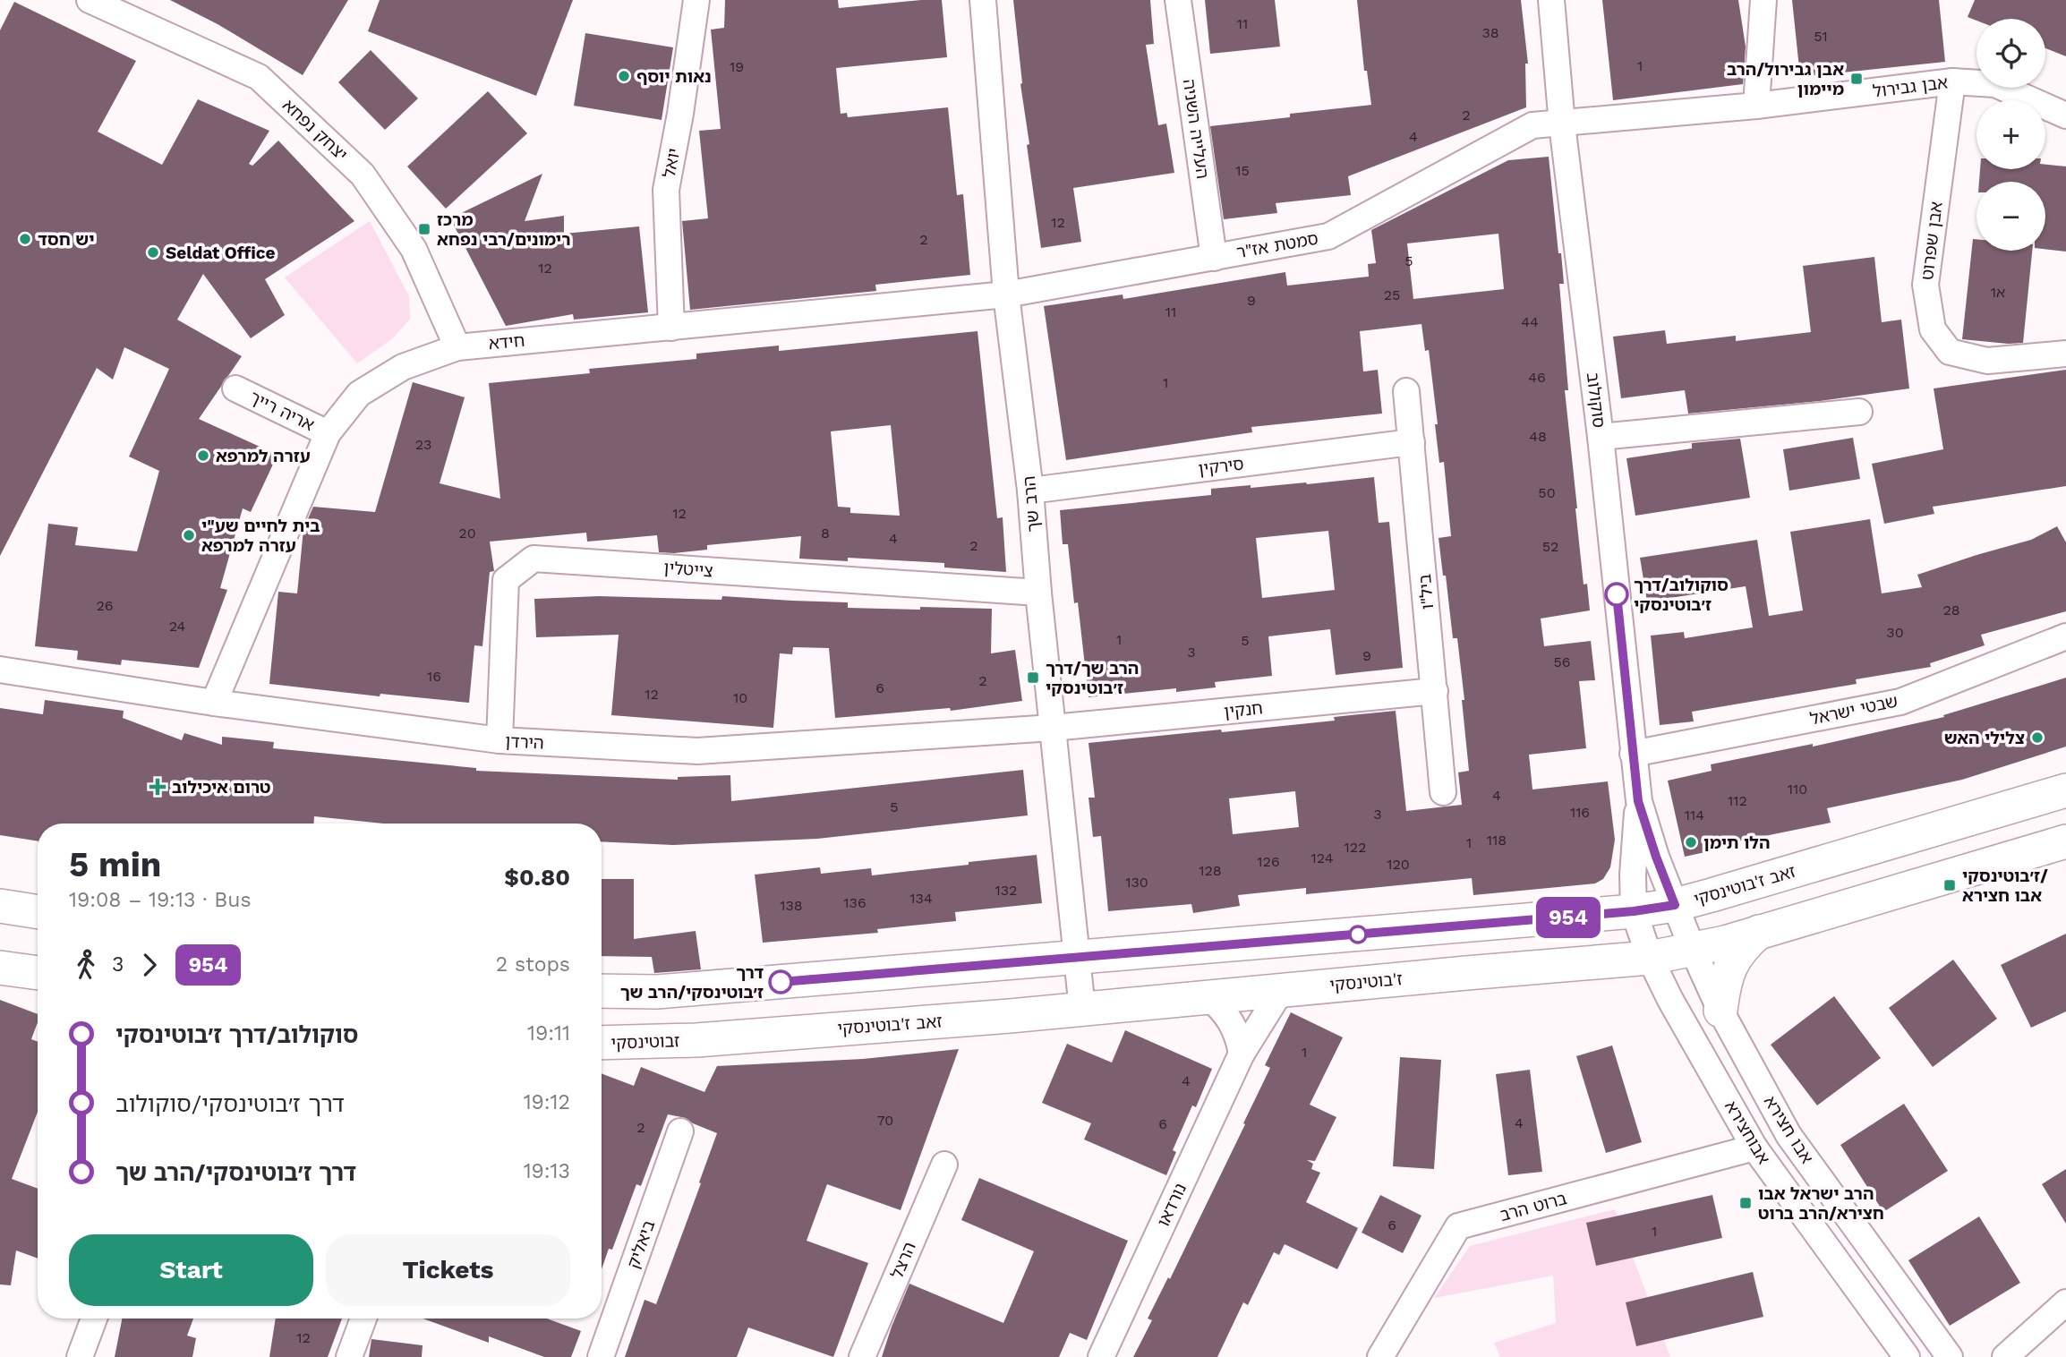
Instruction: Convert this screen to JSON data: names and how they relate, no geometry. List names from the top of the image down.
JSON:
{
  "streets": {
    "main road": ["זאב ז'בוטינסקי", "ז'בוטינסקי", "זבוטינסקי"],
    "street": [
      "אבן גבירול",
      "העלייה השניה",
      "יצחק נפחא",
      "יואל",
      "אבן שפרוט",
      "סמטת אז\"ר",
      "חידא",
      "סוקולוב",
      "אריה רייך",
      "סירקין",
      "הרב שך",
      "צייטלין",
      "ביל\"ו",
      "חנקין",
      "שבטי ישראל",
      "הירדן",
      "אבו חצירא",
      "אבוחצירא",
      "נורדאו",
      "ברוט הרב",
      "ביאליק",
      "הרצל"
    ]
  },
  "crossings": [
    ["אבן גבירול", "אבן שפרוט"],
    ["אבן גבירול", "סמטת אז\"ר"],
    ["אבן גבירול", "סוקולוב"],
    ["העלייה השניה", "סמטת אז\"ר"],
    ["יצחק נפחא", "חידא"],
    ["יואל", "חידא"],
    ["סמטת אז\"ר", "חידא"],
    ["סמטת אז\"ר", "סוקולוב"],
    ["סמטת אז\"ר", "הרב שך"],
    ["חידא", "אריה רייך"],
    ["חידא", "הרב שך"],
    ["חידא", "הירדן"],
    ["סוקולוב", "שבטי ישראל"],
    ["סוקולוב", "זאב ז'בוטינסקי"],
    ["סוקולוב", "אבו חצירא"],
    ["סירקין", "הרב שך"],
    ["סירקין", "ביל\"ו"],
    ["הרב שך", "צייטלין"],
    ["הרב שך", "חנקין"],
    ["הרב שך", "הירדן"],
    ["הרב שך", "זאב ז'בוטינסקי"],
    ["הרב שך", "ז'בוטינסקי"],
    ["צייטלין", "הירדן"],
    ["ביל\"ו", "חנקין"],
    ["חנקין", "הירדן"],
    ["זאב ז'בוטינסקי", "ז'בוטינסקי"],
    ["זאב ז'בוטינסקי", "זבוטינסקי"],
    ["ז'בוטינסקי", "אבוחצירא"],
    ["ז'בוטינסקי", "נורדאו"],
    ["אבוחצירא", "ברוט הרב"]
  ],
  "places": {
    "other": [
      "נאות יוסף",
      "יש חסד",
      "Seldat Office",
      "עזרה למרפא",
      "בית לחיים שע\"י עזרה למרפא",
      "סוקולוב/דרך ז׳בוטינסקי",
      "צלילי האש",
      "הלו תימן",
      "דרך ז׳בוטינסקי/הרב שך"
    ],
    "transit": [
      "אבן גבירול/הרב מיימון",
      "מרכז רימונים/רבי נפחא",
      "הרב שך/דרך ז׳בוטינסקי",
      "ז׳בוטינסקי/ אבו חצירא",
      "הרב ישראל אבו חצירא/הרב ברוט"
    ],
    "health": ["טרום איכילוב"]
  },
  "lines": ["bus line 954"],
  "house_numbers": [
    "11",
    "38",
    "51",
    "1",
    "19",
    "2",
    "4",
    "15",
    "12",
    "2",
    "5",
    "12",
    "1א",
    "25",
    "9",
    "11",
    "44",
    "46",
    "1",
    "48",
    "23",
    "50",
    "12",
    "20",
    "8",
    "4",
    "2",
    "52",
    "26",
    "28",
    "24",
    "30",
    "1",
    "5",
    "3",
    "9",
    "56",
    "16",
    "2",
    "6",
    "12",
    "10",
    "110",
    "4",
    "112",
    "5",
    "116",
    "3",
    "114",
    "118",
    "1",
    "122",
    "124",
    "126",
    "120",
    "128",
    "130",
    "132",
    "134",
    "136",
    "138",
    "1",
    "4",
    "70",
    "4",
    "6",
    "2",
    "6",
    "1",
    "12"
  ],
  "page": {
    "on_map": "954",
    "map_buttons": ["+", "−"],
    "heading": ["5 min", "19:08 – 19:13 · Bus", "$0.80"],
    "legs": ["3", "954", "2 stops"],
    "list": [
      {
        "name": "סוקולוב/דרך ז׳בוטינסקי",
        "value": "19:11"
      },
      {
        "name": "דרך ז׳בוטינסקי/סוקולוב",
        "value": "19:12"
      },
      {
        "name": "דרך ז׳בוטינסקי/הרב שך",
        "value": "19:13"
      }
    ],
    "buttons": ["Start", "Tickets"]
  }
}
